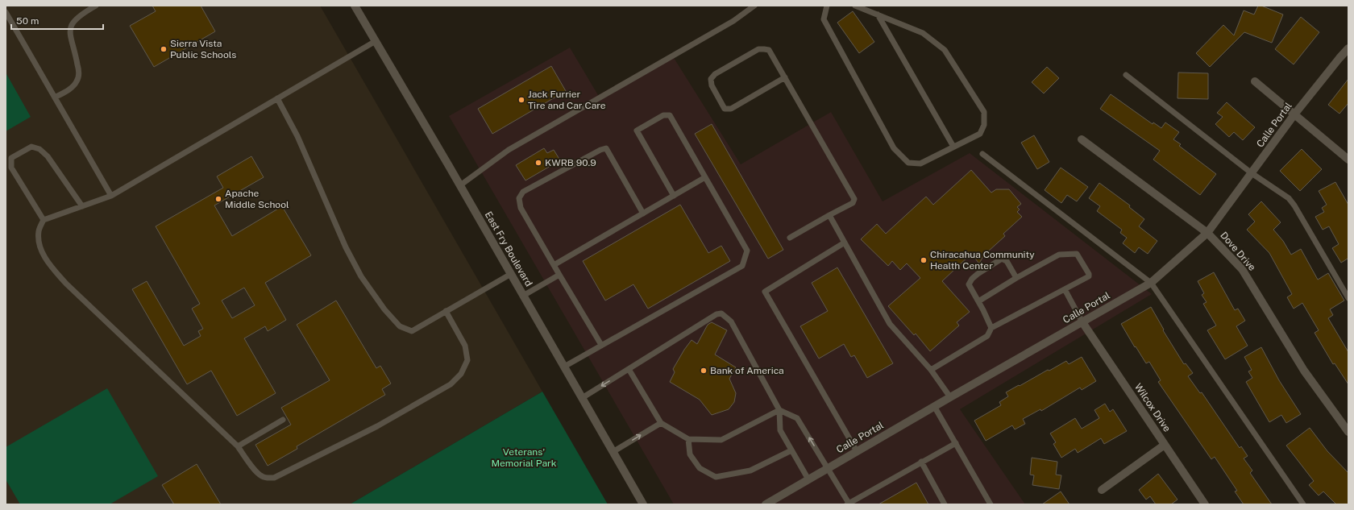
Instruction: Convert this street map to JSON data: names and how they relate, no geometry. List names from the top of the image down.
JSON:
{
  "streets": {
    "street": [
      "Calle Portal",
      "East Fry Boulevard",
      "Dove Drive",
      "Wilcox Drive"
    ]
  },
  "crossings": [
    ["Calle Portal", "Dove Drive"],
    ["Calle Portal", "Wilcox Drive"]
  ],
  "parks": ["Veterans' Memorial Park"],
  "places": [
    "Sierra Vista Public Schools",
    "Jack Furrier Tire and Car Care",
    "KWRB 90.9",
    "Apache Middle School",
    "Chiracahua Community Health Center",
    "Bank of America"
  ],
  "scale_bar": "50 m"
}
